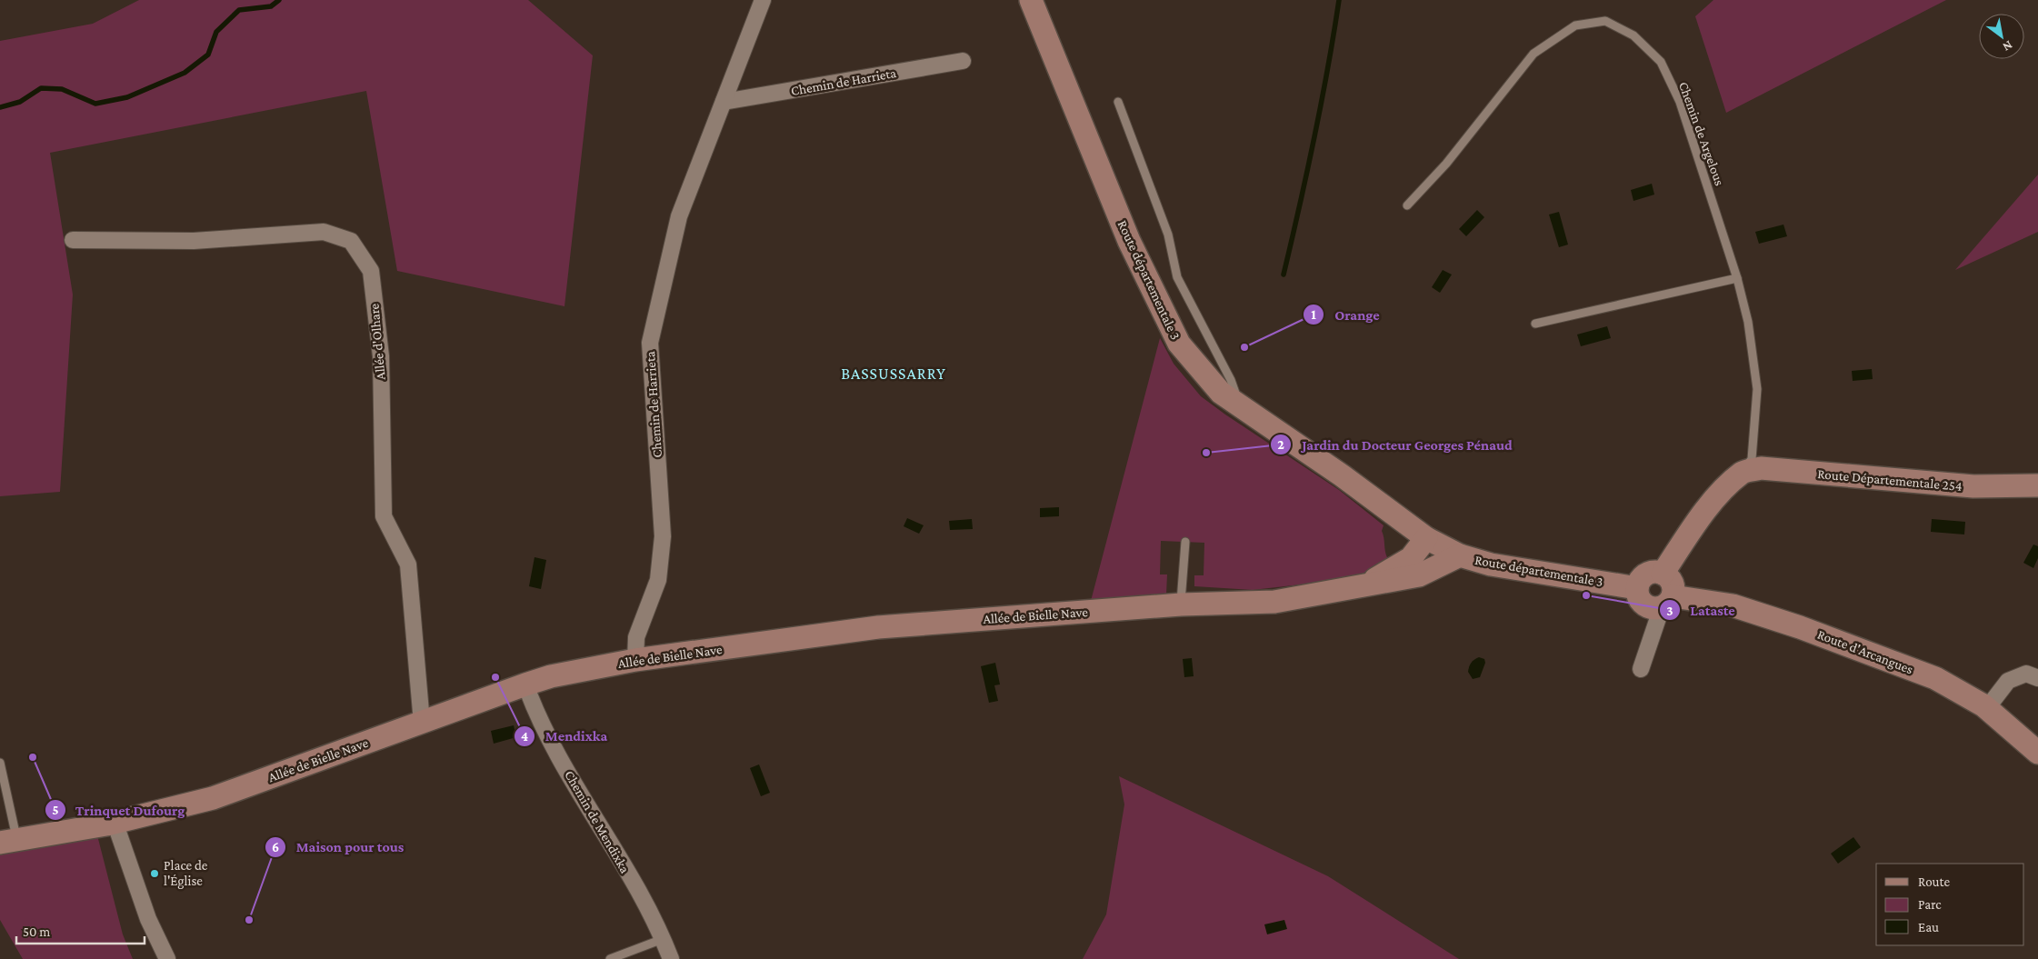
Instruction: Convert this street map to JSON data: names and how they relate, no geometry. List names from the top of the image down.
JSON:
{
  "streets": {
    "street": [
      "Chemin de Harrieta",
      "Route départementale 3",
      "Allée d'Olhare",
      "Route Départementale 254",
      "Allée de Bielle Nave",
      "Route d'Arcangues",
      "Chemin de Mendixka"
    ],
    "lane": ["Chemin de Argelous"]
  },
  "crossings": [
    ["Chemin de Harrieta", "Allée de Bielle Nave"],
    ["Chemin de Argelous", "Route Départementale 254"],
    ["Route départementale 3", "Allée de Bielle Nave"],
    ["Route départementale 3", "Route d'Arcangues"],
    ["Allée d'Olhare", "Allée de Bielle Nave"],
    ["Allée de Bielle Nave", "Chemin de Mendixka"]
  ],
  "districts": ["BASSUSSARRY"],
  "places": [
    "Orange",
    "Jardin du Docteur Georges Pénaud",
    "Lataste",
    "Mendixka",
    "Trinquet Dufourg",
    "Place de l'Église",
    "Maison pour tous"
  ],
  "legend": ["Route", "Parc", "Eau"],
  "scale_bar": "50 m",
  "north": "bottom right"
}
